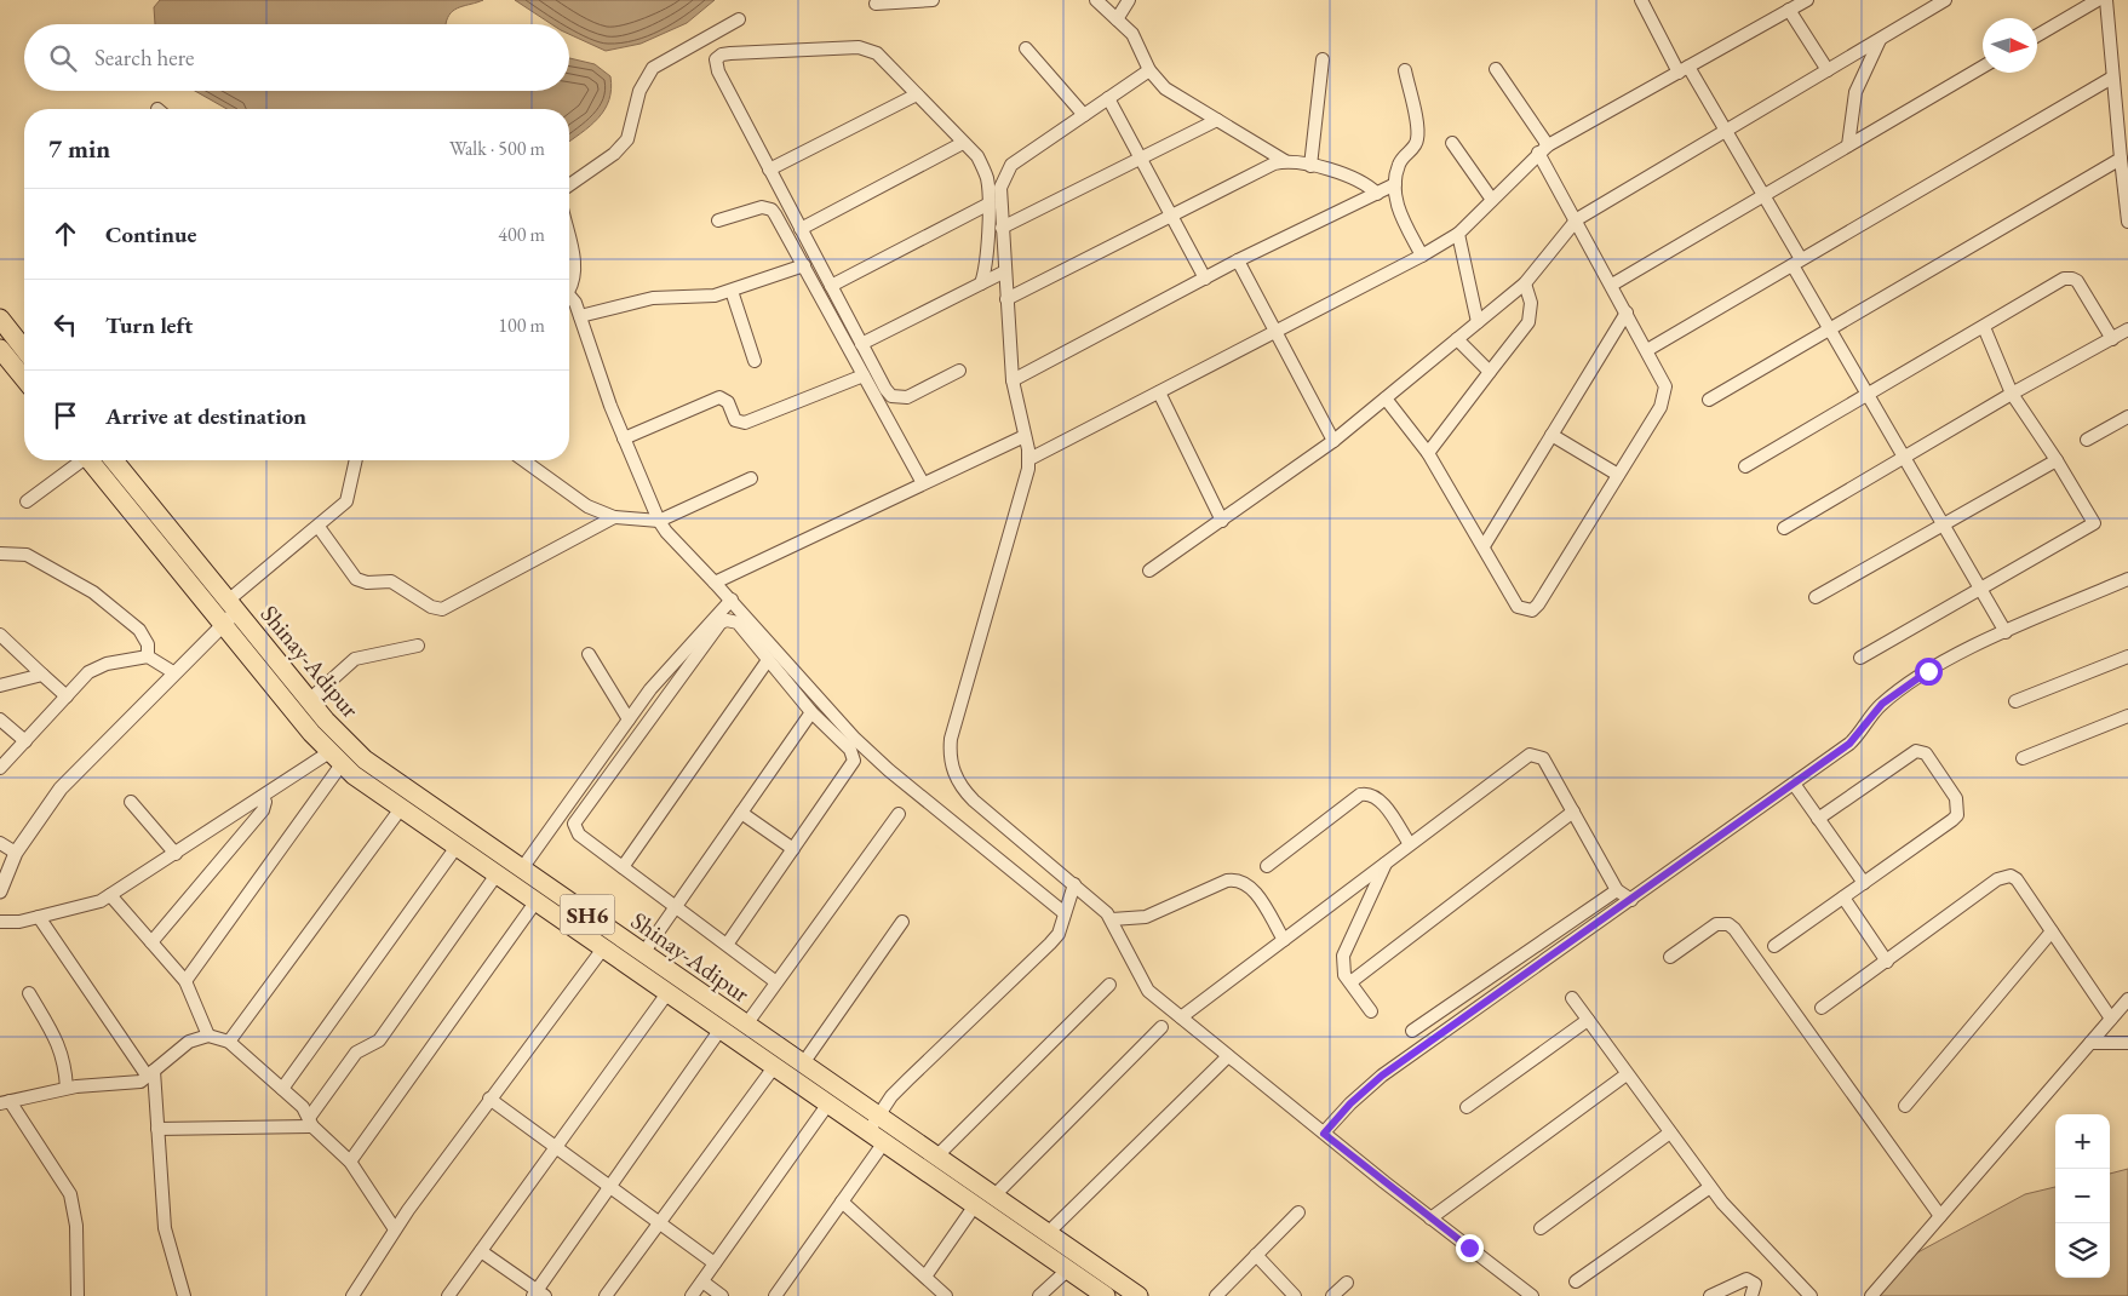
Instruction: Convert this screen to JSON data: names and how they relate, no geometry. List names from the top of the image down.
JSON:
{
  "streets": {
    "main road": ["Shinay-Adipur", "SH6"]
  },
  "north": "right",
  "page": {
    "search": "Search here",
    "heading": ["7 min", "Walk · 500 m"],
    "list": [
      ["Continue", "400 m"],
      ["Turn left", "100 m"],
      "Arrive at destination"
    ],
    "map_buttons": ["+", "−"]
  }
}
